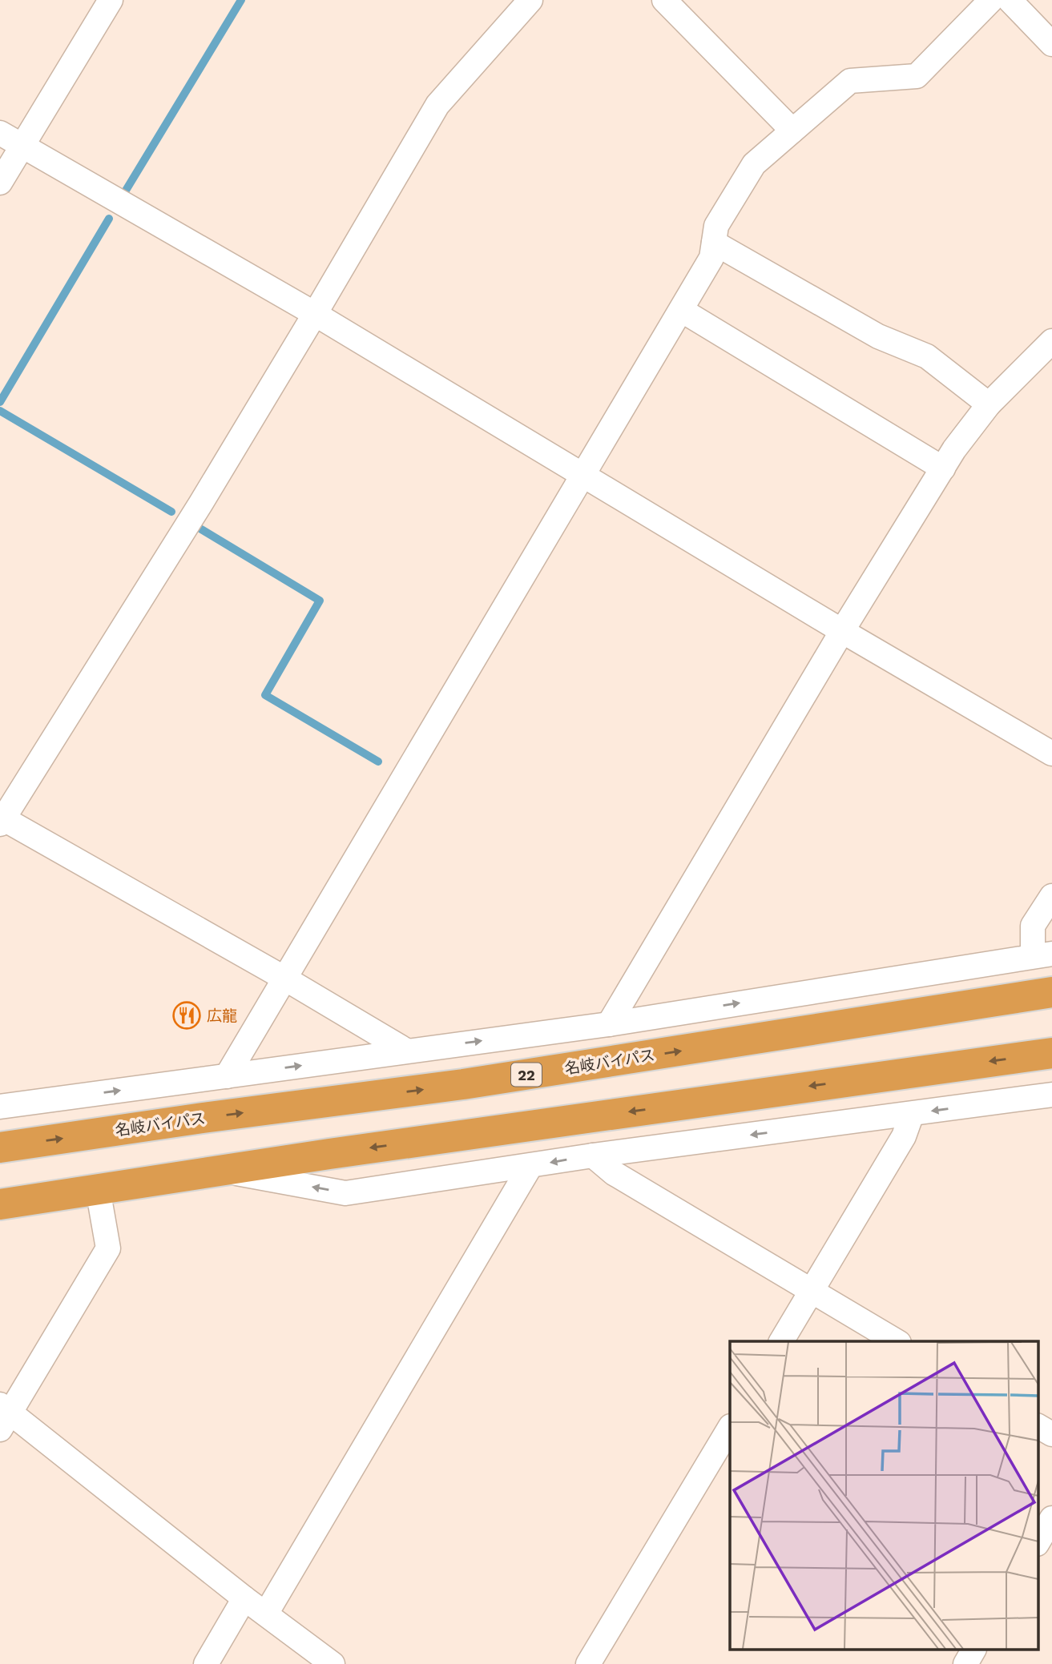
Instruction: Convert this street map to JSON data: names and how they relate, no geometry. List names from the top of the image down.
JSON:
{
  "streets": {
    "highway": ["名岐バイパス", "22"]
  },
  "places": {
    "restaurant": ["広龍"]
  }
}
